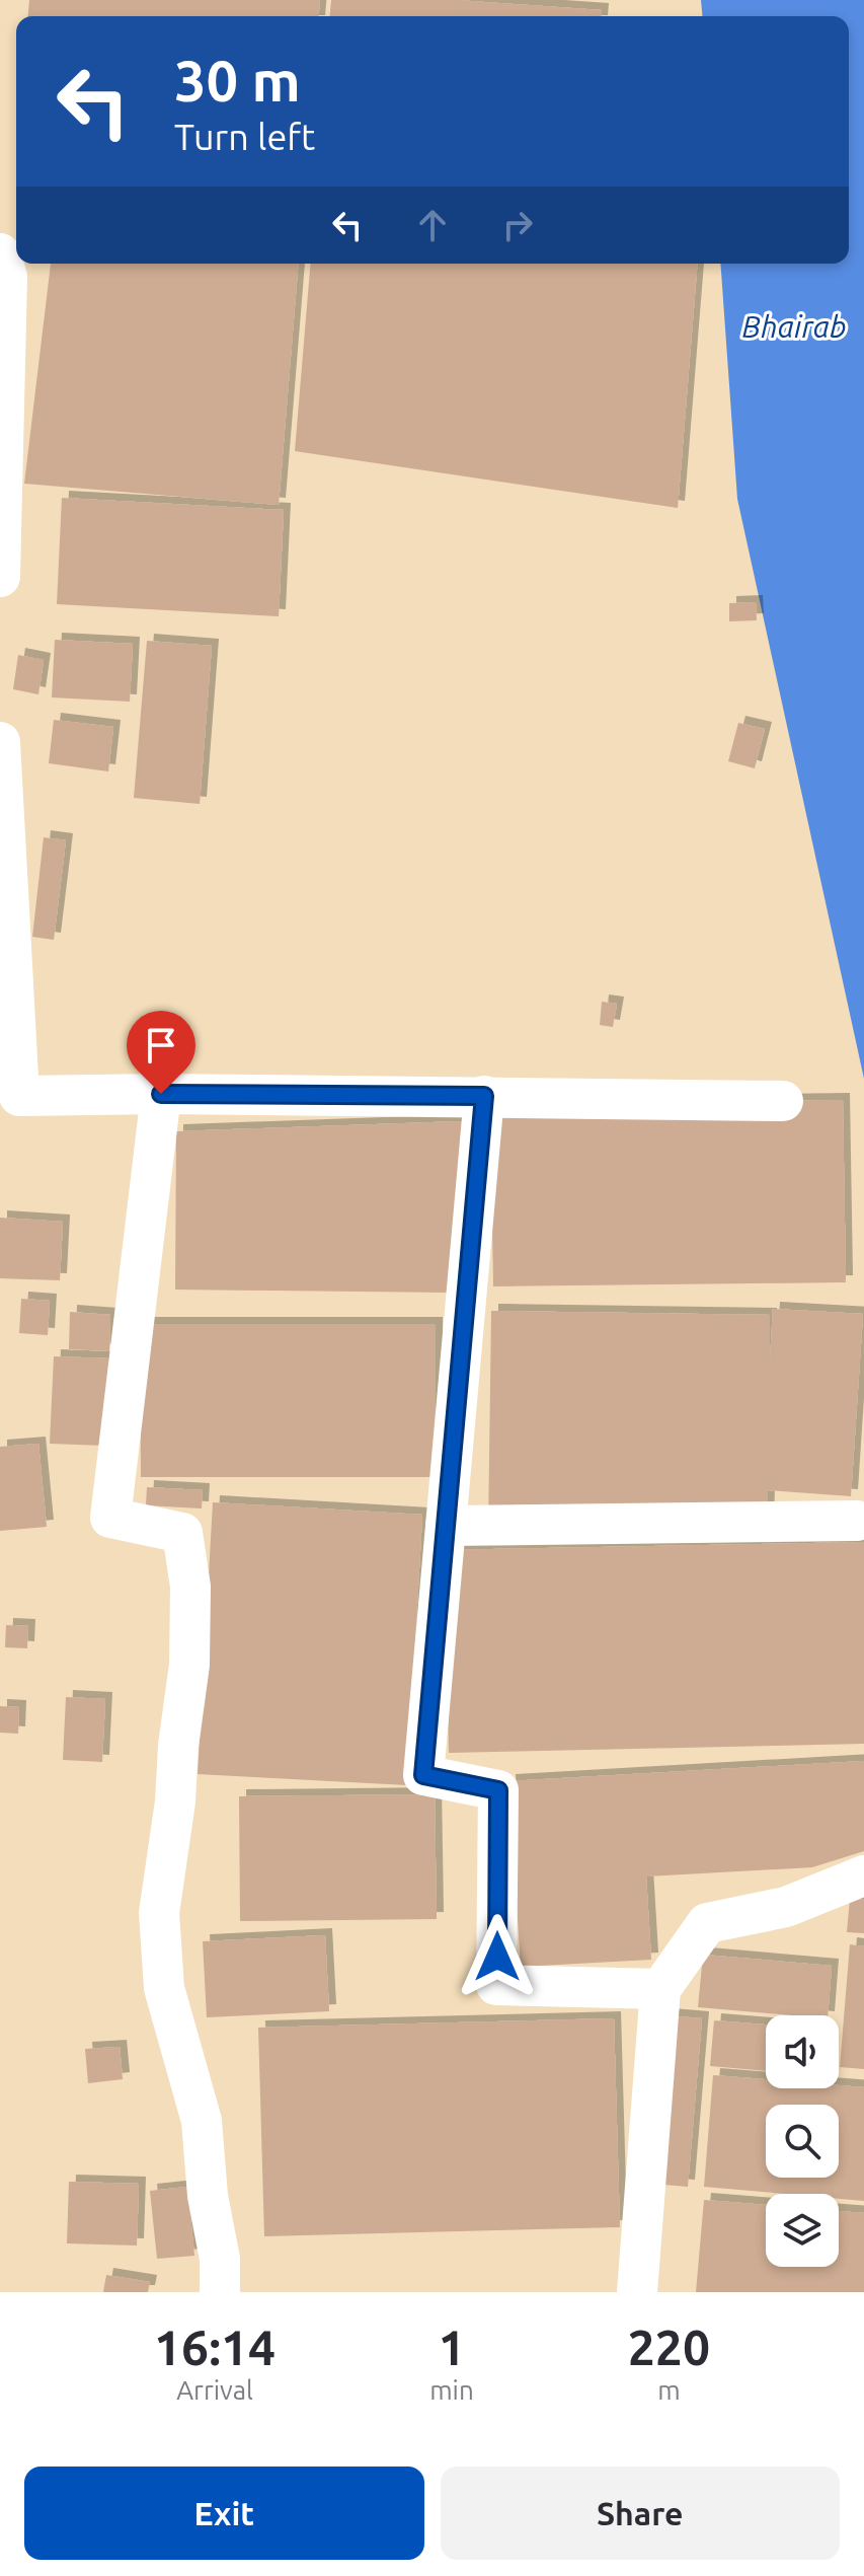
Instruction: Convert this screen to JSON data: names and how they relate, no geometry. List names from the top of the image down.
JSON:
{
  "water": ["Bhairab"],
  "page": {
    "turn": ["30 m", "Turn left"],
    "eta": [
      "16:14",
      "Arrival",
      "1",
      "min",
      "220",
      "m"
    ],
    "buttons": ["Exit", "Share"]
  }
}
